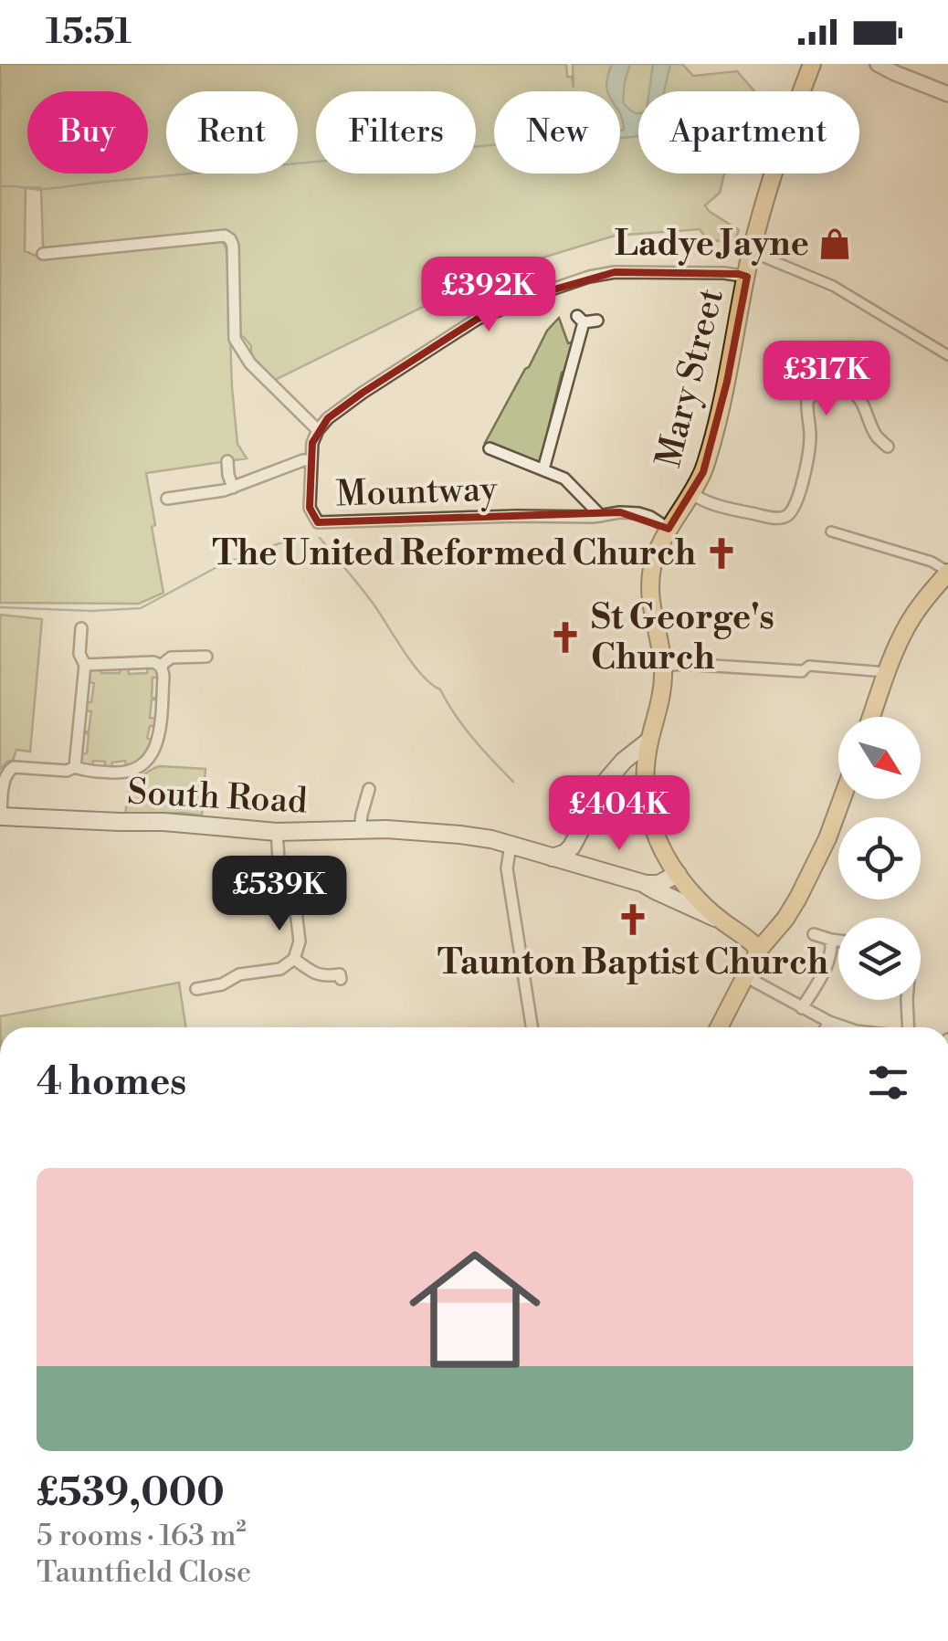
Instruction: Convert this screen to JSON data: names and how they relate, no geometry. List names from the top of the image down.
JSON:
{
  "streets": {
    "main road": ["Mary Street", "South Road"],
    "street": ["Mountway"]
  },
  "crossings": [
    ["Mary Street", "Mountway"]
  ],
  "places": {
    "shop": ["Ladye Jayne"],
    "church": ["The United Reformed Church", "St George's Church", "Taunton Baptist Church"]
  },
  "north": "bottom right",
  "page": {
    "status": "15:51",
    "chip": [
      "Buy",
      "Rent",
      "Filters",
      "New",
      "Apartment"
    ],
    "price": [
      "£392K",
      "£317K",
      "£404K",
      "£539K"
    ],
    "heading": "4 homes",
    "list": [
      {
        "name": "£539,000",
        "note": "5 rooms · 163 m² · Tauntfield Close"
      }
    ]
  }
}
